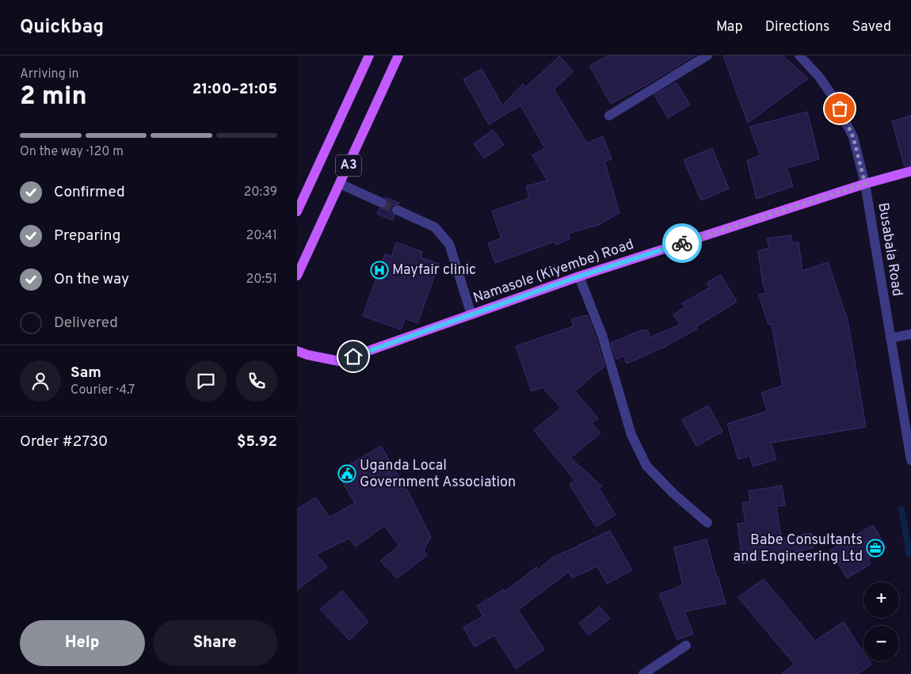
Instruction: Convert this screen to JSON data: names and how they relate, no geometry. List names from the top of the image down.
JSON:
{
  "streets": {
    "main road": ["A3", "Namasole (Kiyembe) Road"],
    "street": ["Busabala Road"]
  },
  "crossings": [
    ["Busabala Road", "Namasole (Kiyembe) Road"]
  ],
  "places": {
    "hospital": ["Mayfair clinic"],
    "public building": ["Uganda Local Government Association"],
    "office": ["Babe Consultants and Engineering Ltd"]
  },
  "page": {
    "header": "Quickbag",
    "nav": ["Map", "Directions", "Saved"],
    "heading": ["2 min", "Arriving in", "21:00–21:05"],
    "panel": [
      "Sam",
      "Courier · 4.7",
      "Order #2730",
      "$5.92"
    ],
    "bar": "On the way · 120 m",
    "list": [
      ["Confirmed", "20:39"],
      ["Preparing", "20:41"],
      ["On the way", "20:51"],
      "Delivered"
    ],
    "map_buttons": ["+", "−"],
    "buttons": ["Help", "Share"]
  }
}
